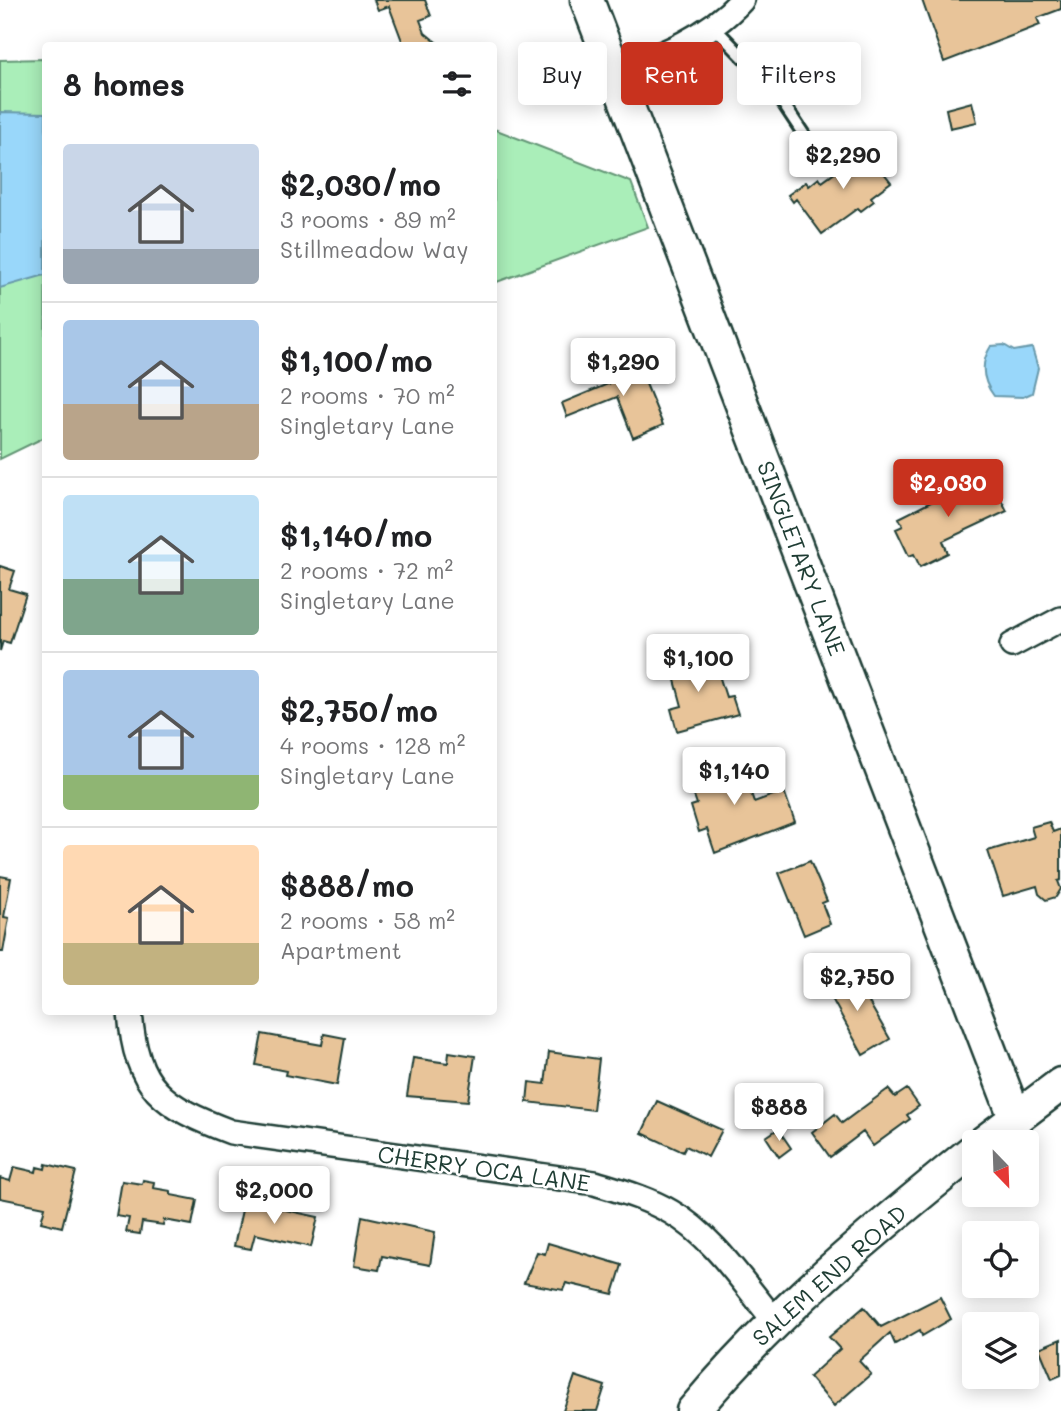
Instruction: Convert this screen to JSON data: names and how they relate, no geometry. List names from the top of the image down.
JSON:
{
  "streets": {
    "street": ["SINGLETARY LANE", "CHERRY OCA LANE", "SALEM END ROAD"]
  },
  "crossings": [
    ["CHERRY OCA LANE", "SALEM END ROAD"]
  ],
  "north": "bottom right",
  "page": {
    "chip": ["Buy", "Rent", "Filters"],
    "heading": "8 homes",
    "list": [
      {
        "name": "$2,030/mo",
        "note": "3 rooms · 89 m² · Stillmeadow Way"
      },
      {
        "name": "$1,100/mo",
        "note": "2 rooms · 70 m² · Singletary Lane"
      },
      {
        "name": "$1,140/mo",
        "note": "2 rooms · 72 m² · Singletary Lane"
      },
      {
        "name": "$2,750/mo",
        "note": "4 rooms · 128 m² · Singletary Lane"
      },
      {
        "name": "$888/mo",
        "note": "2 rooms · 58 m² · Apartment"
      }
    ],
    "price": [
      "$2,290",
      "$1,290",
      "$2,030",
      "$1,100",
      "$1,140",
      "$2,750",
      "$888",
      "$2,000"
    ]
  }
}
